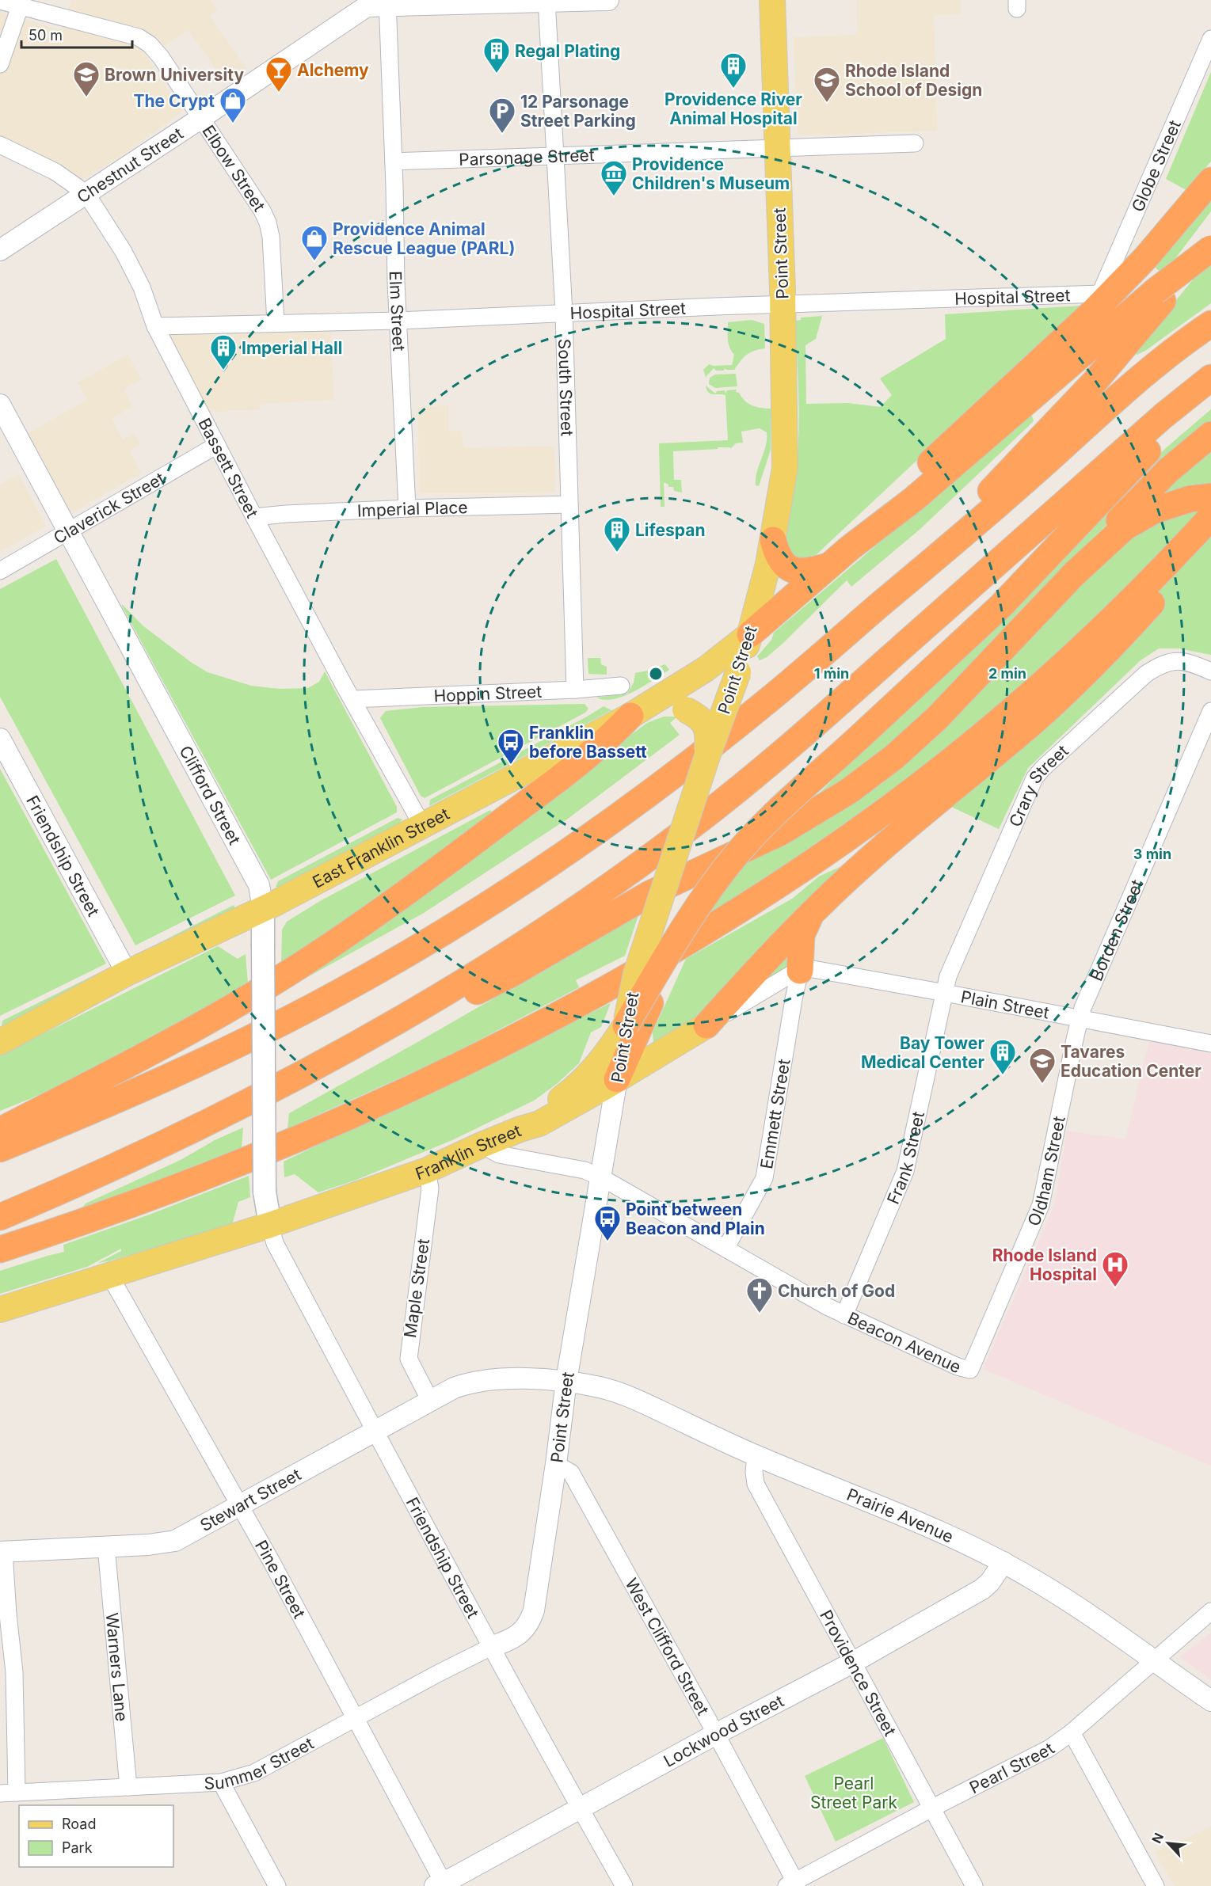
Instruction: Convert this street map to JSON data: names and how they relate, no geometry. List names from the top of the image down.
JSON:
{
  "streets": {
    "main road": [
      "Point Street",
      "Clifford Street",
      "East Franklin Street",
      "Franklin Street"
    ],
    "street": [
      "Parsonage Street",
      "Chestnut Street",
      "Globe Street",
      "Elbow Street",
      "Hospital Street",
      "Elm Street",
      "South Street",
      "Bassett Street",
      "Claverick Street",
      "Imperial Place",
      "Hoppin Street",
      "Crary Street",
      "Friendship Street",
      "Borden Street",
      "Plain Street",
      "Emmett Street",
      "Frank Street",
      "Oldham Street",
      "Maple Street",
      "Beacon Avenue",
      "Stewart Street",
      "Prairie Avenue",
      "Pine Street",
      "West Clifford Street",
      "Warners Lane",
      "Providence Street",
      "Lockwood Street",
      "Summer Street",
      "Pearl Street"
    ]
  },
  "crossings": [
    ["Parsonage Street", "Point Street"],
    ["Parsonage Street", "Elm Street"],
    ["Parsonage Street", "South Street"],
    ["Chestnut Street", "Elbow Street"],
    ["Chestnut Street", "Elm Street"],
    ["Chestnut Street", "South Street"],
    ["Chestnut Street", "Bassett Street"],
    ["Globe Street", "Hospital Street"],
    ["Elbow Street", "Hospital Street"],
    ["Point Street", "Hospital Street"],
    ["Point Street", "East Franklin Street"],
    ["Point Street", "Friendship Street"],
    ["Point Street", "Franklin Street"],
    ["Point Street", "Beacon Avenue"],
    ["Point Street", "Stewart Street"],
    ["Point Street", "Prairie Avenue"],
    ["Point Street", "West Clifford Street"],
    ["Point Street", "Summer Street"],
    ["Hospital Street", "Elm Street"],
    ["Hospital Street", "South Street"],
    ["Hospital Street", "Bassett Street"],
    ["Elm Street", "Imperial Place"],
    ["South Street", "Imperial Place"],
    ["South Street", "Hoppin Street"],
    ["Bassett Street", "Claverick Street"],
    ["Bassett Street", "Imperial Place"],
    ["Bassett Street", "Hoppin Street"],
    ["Bassett Street", "East Franklin Street"],
    ["Claverick Street", "Clifford Street"],
    ["Crary Street", "Plain Street"],
    ["Crary Street", "Frank Street"],
    ["Clifford Street", "East Franklin Street"],
    ["Clifford Street", "Friendship Street"],
    ["Clifford Street", "Franklin Street"],
    ["East Franklin Street", "Friendship Street"],
    ["Friendship Street", "Franklin Street"],
    ["Friendship Street", "Stewart Street"],
    ["Friendship Street", "Lockwood Street"],
    ["Friendship Street", "Summer Street"],
    ["Borden Street", "Plain Street"],
    ["Borden Street", "Oldham Street"],
    ["Plain Street", "Emmett Street"],
    ["Plain Street", "Franklin Street"],
    ["Plain Street", "Frank Street"],
    ["Plain Street", "Oldham Street"],
    ["Emmett Street", "Franklin Street"],
    ["Emmett Street", "Beacon Avenue"],
    ["Franklin Street", "Maple Street"],
    ["Franklin Street", "Beacon Avenue"],
    ["Franklin Street", "Pine Street"],
    ["Frank Street", "Beacon Avenue"],
    ["Oldham Street", "Beacon Avenue"],
    ["Maple Street", "Stewart Street"],
    ["Stewart Street", "Prairie Avenue"],
    ["Stewart Street", "Pine Street"],
    ["Stewart Street", "Warners Lane"],
    ["Prairie Avenue", "Providence Street"],
    ["Prairie Avenue", "Lockwood Street"],
    ["Prairie Avenue", "Pearl Street"],
    ["Pine Street", "Lockwood Street"],
    ["Pine Street", "Summer Street"],
    ["West Clifford Street", "Lockwood Street"],
    ["West Clifford Street", "Pearl Street"],
    ["Warners Lane", "Summer Street"],
    ["Providence Street", "Lockwood Street"],
    ["Providence Street", "Pearl Street"]
  ],
  "parks": ["Pearl Street Park"],
  "places": {
    "building": [
      "Regal Plating",
      "Providence River Animal Hospital",
      "Imperial Hall",
      "Lifespan",
      "Bay Tower Medical Center"
    ],
    "bar": ["Alchemy"],
    "school or university": ["Brown University", "Rhode Island School of Design", "Tavares Education Center"],
    "shop": ["The Crypt", "Providence Animal Rescue League (PARL)"],
    "parking": ["12 Parsonage Street Parking"],
    "museum": ["Providence Children's Museum"],
    "bus stop": ["Franklin before Bassett", "Point between Beacon and Plain"],
    "hospital": ["Rhode Island Hospital"],
    "church": ["Church of God"]
  },
  "legend": ["Road", "Park"],
  "scale_bar": "50 m",
  "north": "top left",
  "rings": ["1 min", "2 min", "3 min"]
}
